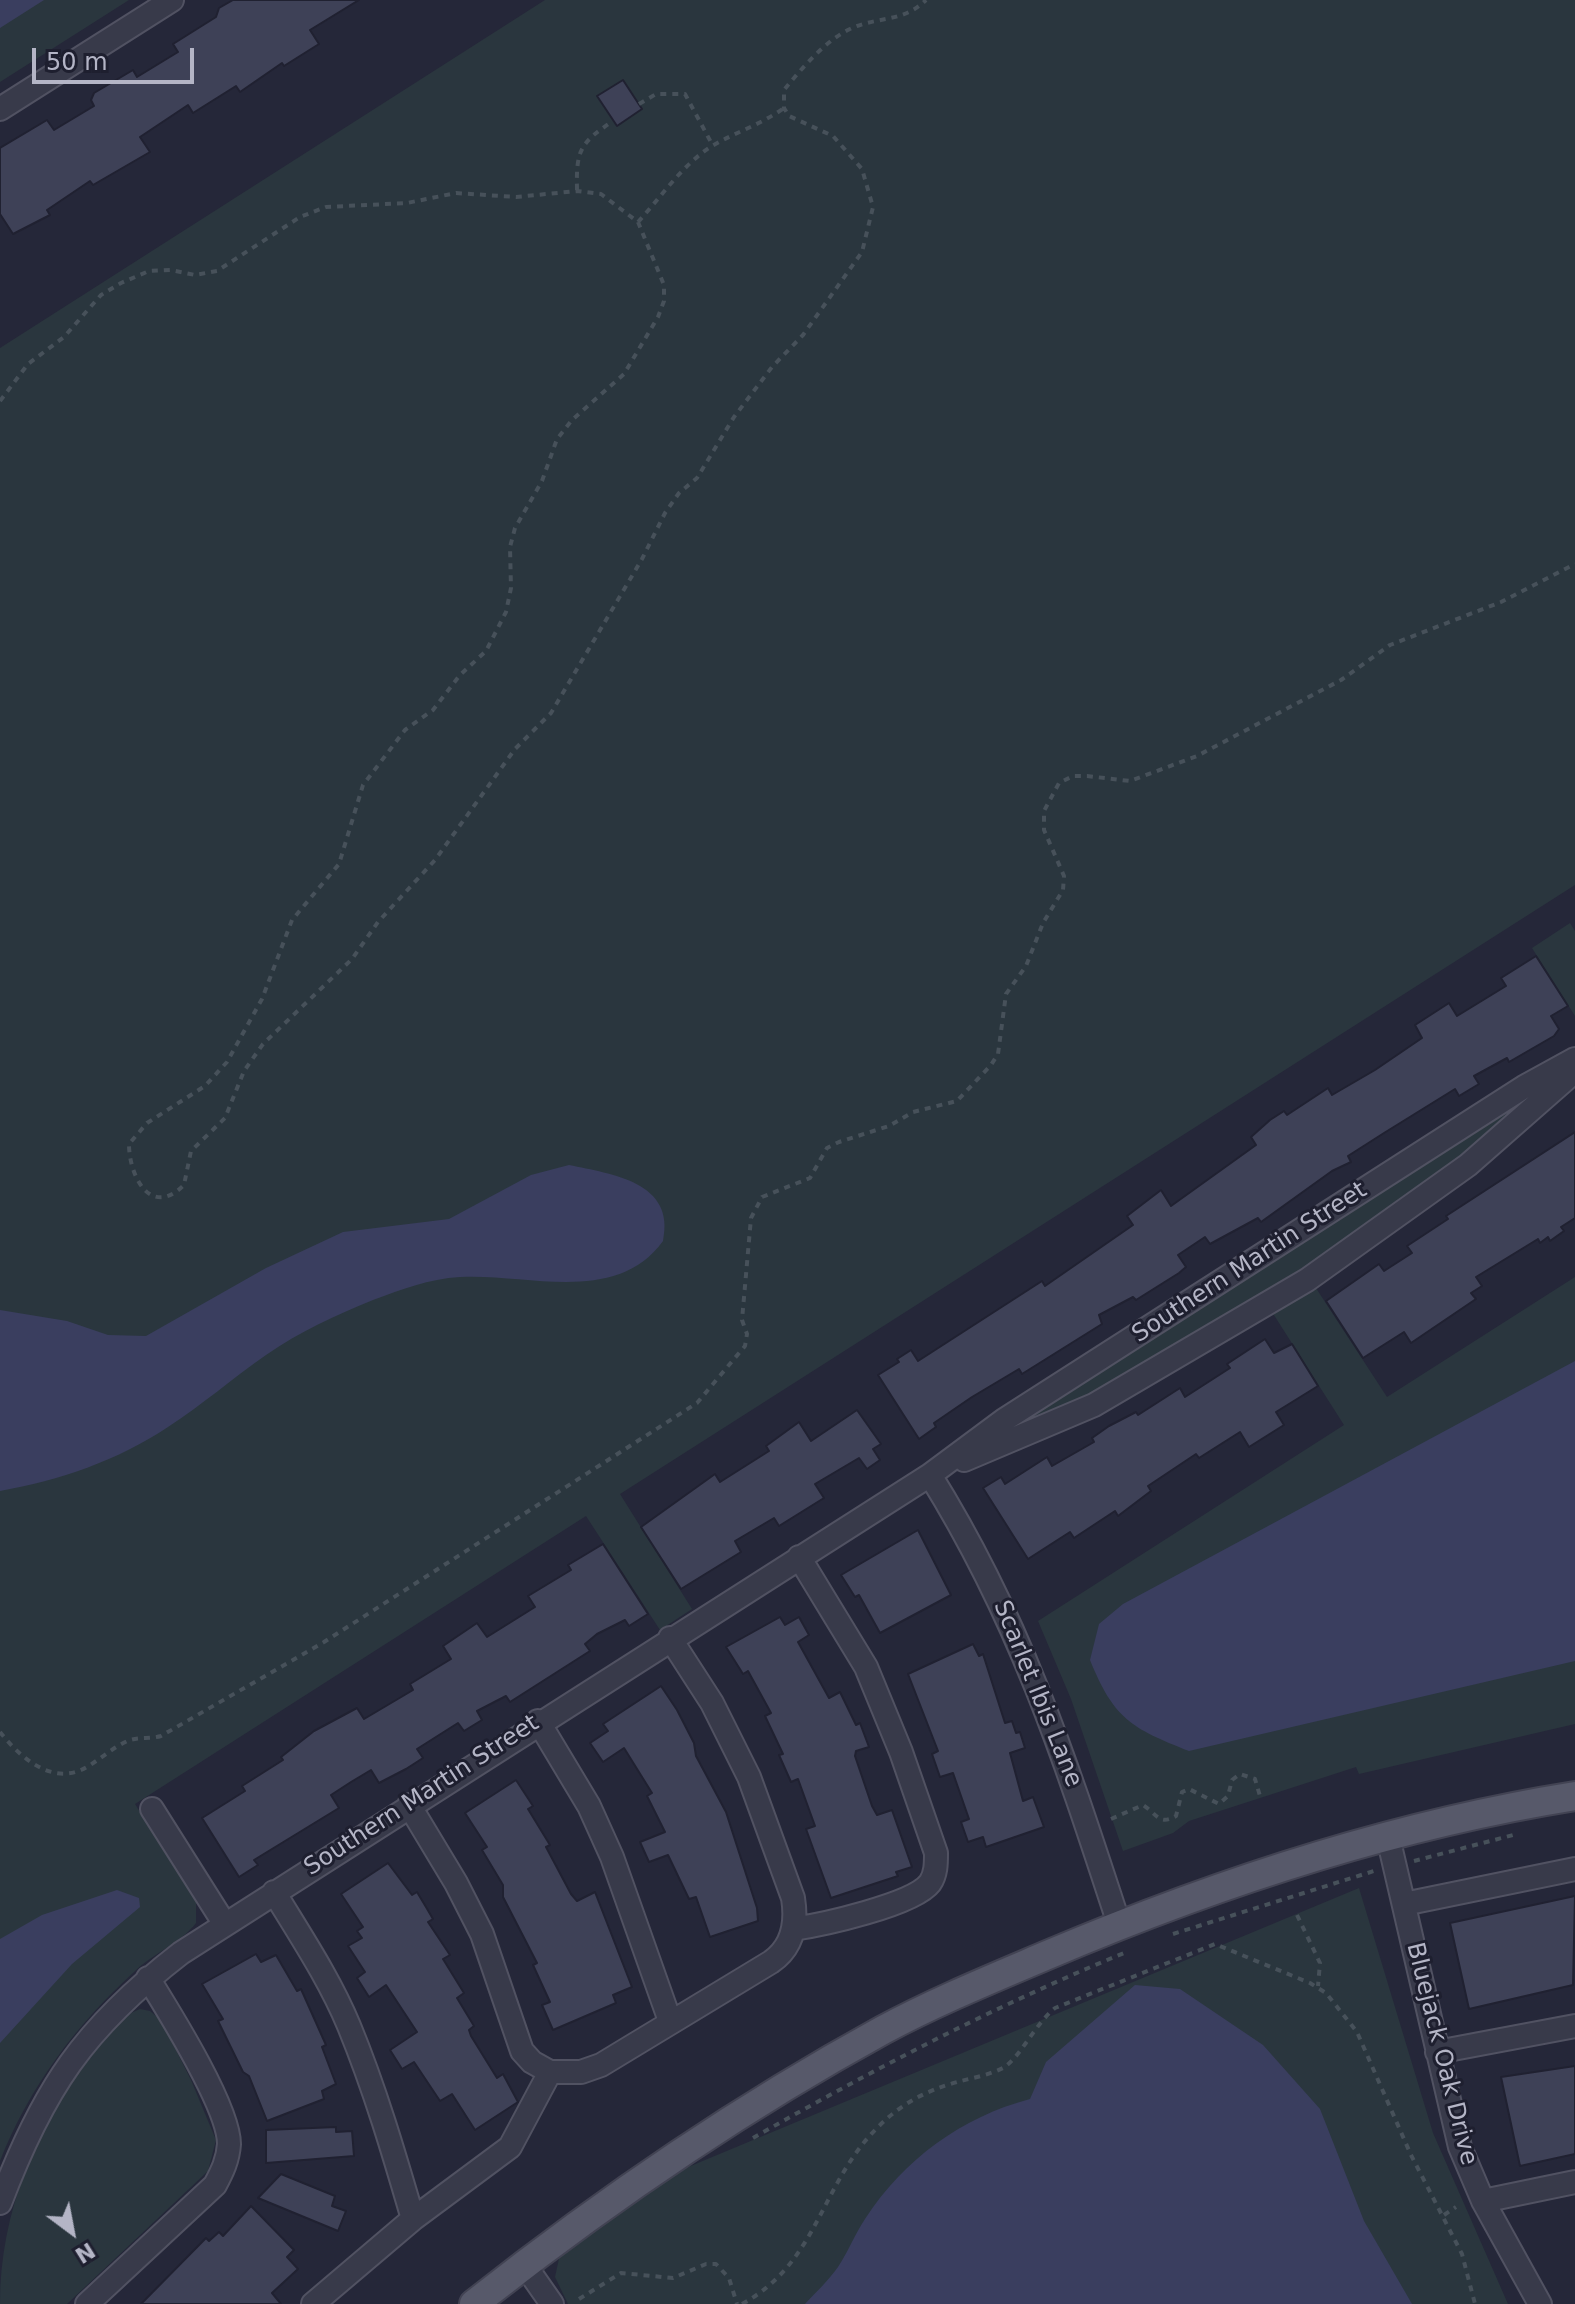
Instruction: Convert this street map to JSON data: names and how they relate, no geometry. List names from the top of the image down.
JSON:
{
  "streets": {
    "street": ["Southern Martin Street", "Scarlet Ibis Lane", "Bluejack Oak Drive"]
  },
  "crossings": [
    ["Southern Martin Street", "Scarlet Ibis Lane"]
  ],
  "scale_bar": "50 m",
  "north": "bottom right"
}
